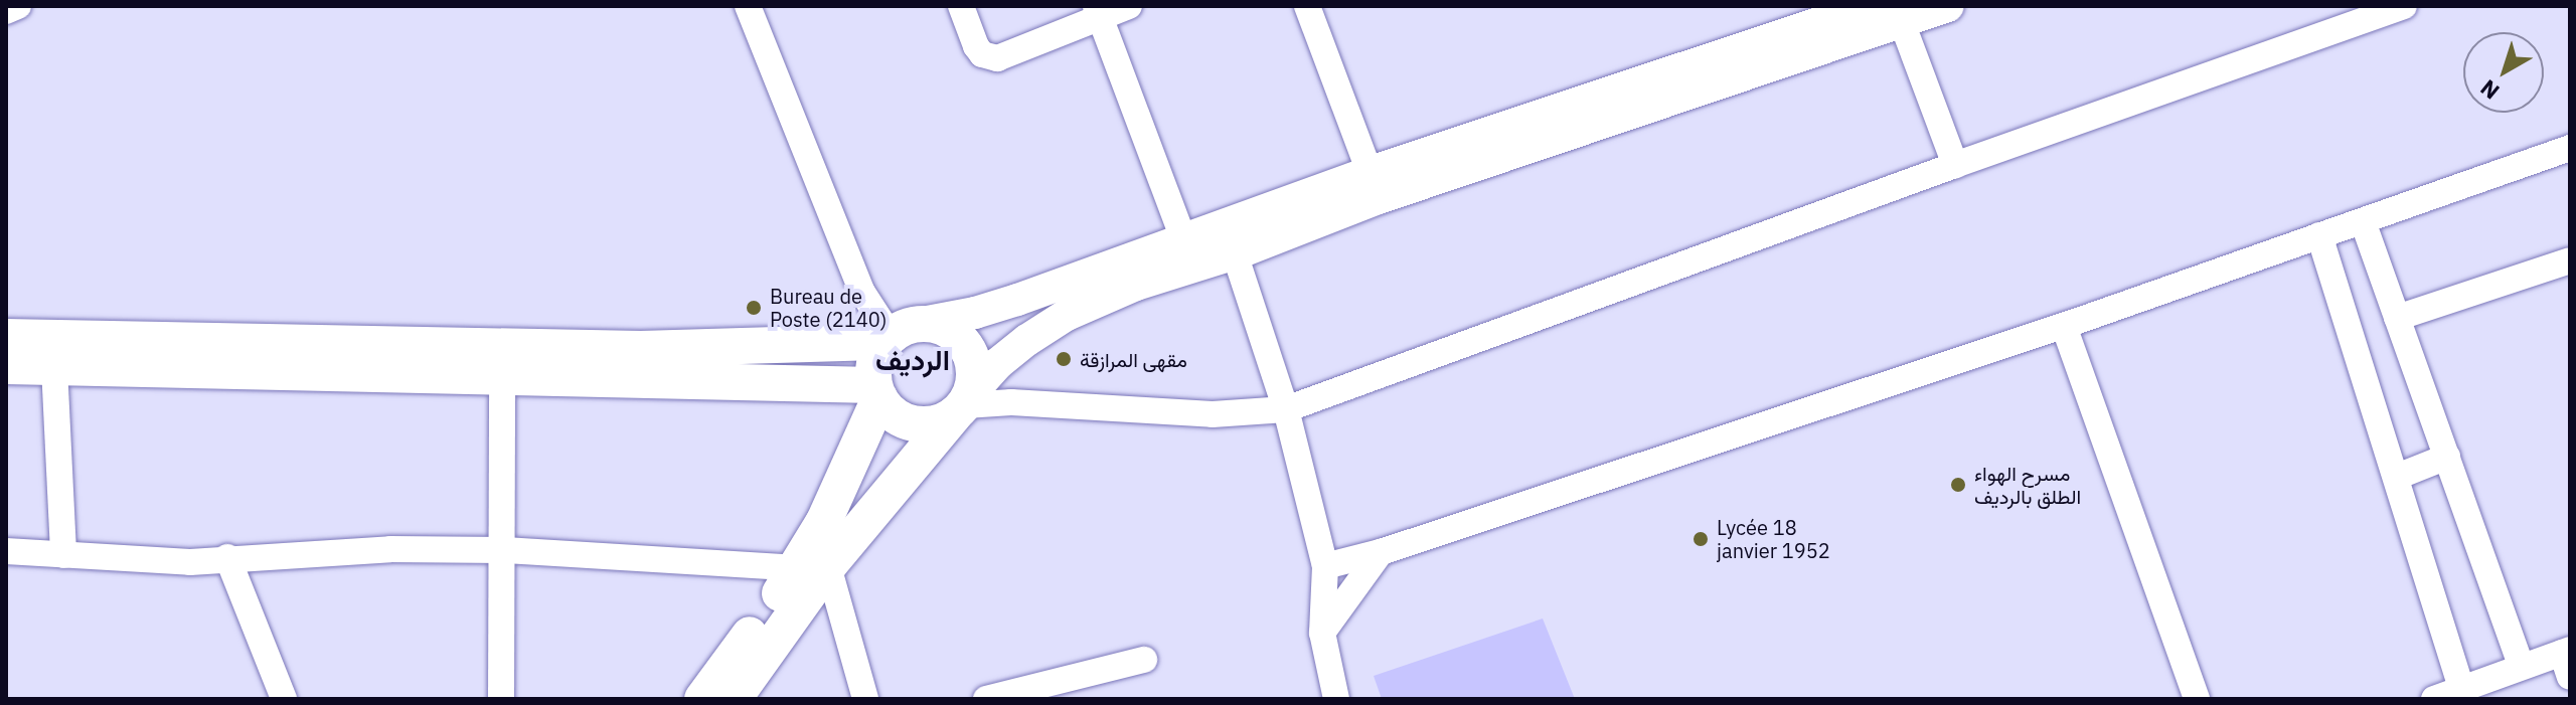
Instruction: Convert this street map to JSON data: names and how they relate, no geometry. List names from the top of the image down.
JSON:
{
  "districts": ["الرديف"],
  "places": [
    "Bureau de Poste (2140)",
    "مقهى المرازقة",
    "مسرح الهواء الطلق بالرديف",
    "Lycée 18 janvier 1952"
  ],
  "north": "bottom left"
}
